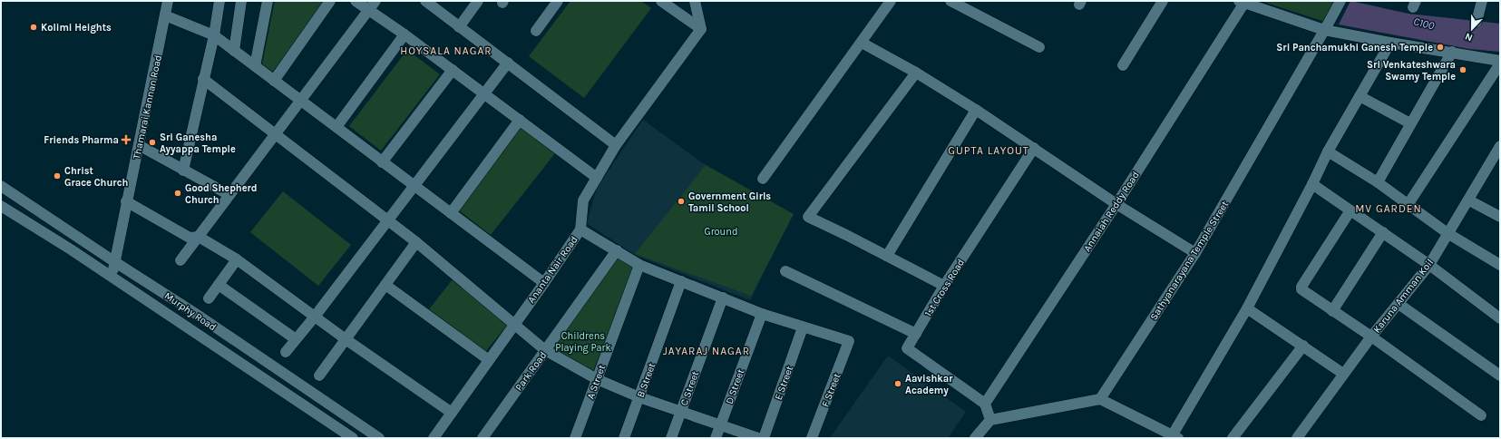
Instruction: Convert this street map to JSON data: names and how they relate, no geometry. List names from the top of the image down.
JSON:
{
  "streets": {
    "street": [
      "Thamarai Kannan Road",
      "Annaiah Reddy Road",
      "Sathyanarayana Temple Street",
      "Ananta Nair Road",
      "1st Cross Road",
      "Karuna Amman Koil",
      "Murphy Road",
      "Park Road",
      "B Street",
      "A Street",
      "E Street",
      "D Street",
      "C Street",
      "F Street"
    ]
  },
  "crossings": [
    ["Thamarai Kannan Road", "Murphy Road"],
    ["Annaiah Reddy Road", "1st Cross Road"],
    ["E Street", "F Street"]
  ],
  "districts": [
    "HOYSALA NAGAR",
    "GUPTA LAYOUT",
    "MV GARDEN",
    "JAYARAJ NAGAR"
  ],
  "water": ["C100"],
  "parks": ["Ground", "Childrens Playing Park"],
  "places": {
    "other": [
      "Kolimi Heights",
      "Sri Panchamukhi Ganesh Temple",
      "Sri Venkateshwara Swamy Temple",
      "Sri Ganesha Ayyappa Temple",
      "Christ Grace Church",
      "Good Shepherd Church",
      "Government Girls Tamil School",
      "Aavishkar Academy"
    ],
    "health": ["Friends Pharma"]
  },
  "north": "bottom"
}
